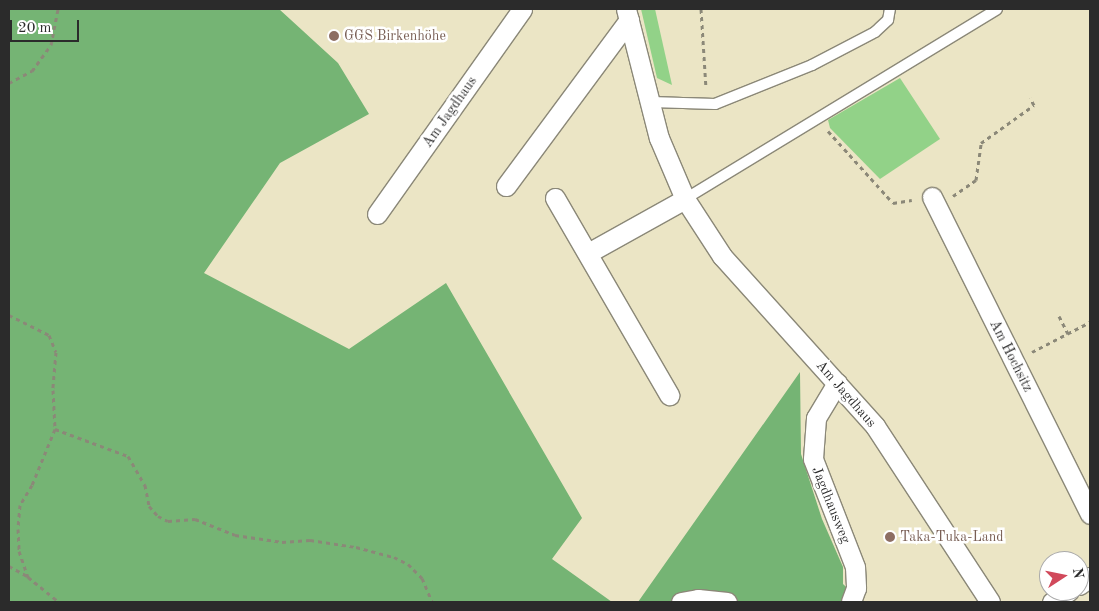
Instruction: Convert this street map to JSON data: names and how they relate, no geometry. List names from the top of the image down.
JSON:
{
  "streets": {
    "street": ["Am Jagdhaus", "Am Hochsitz", "Jagdhausweg"]
  },
  "crossings": [
    ["Am Jagdhaus", "Jagdhausweg"]
  ],
  "places": ["GGS Birkenhöhe", "Taka-Tuka-Land"],
  "scale_bar": "20 m",
  "north": "right"
}
